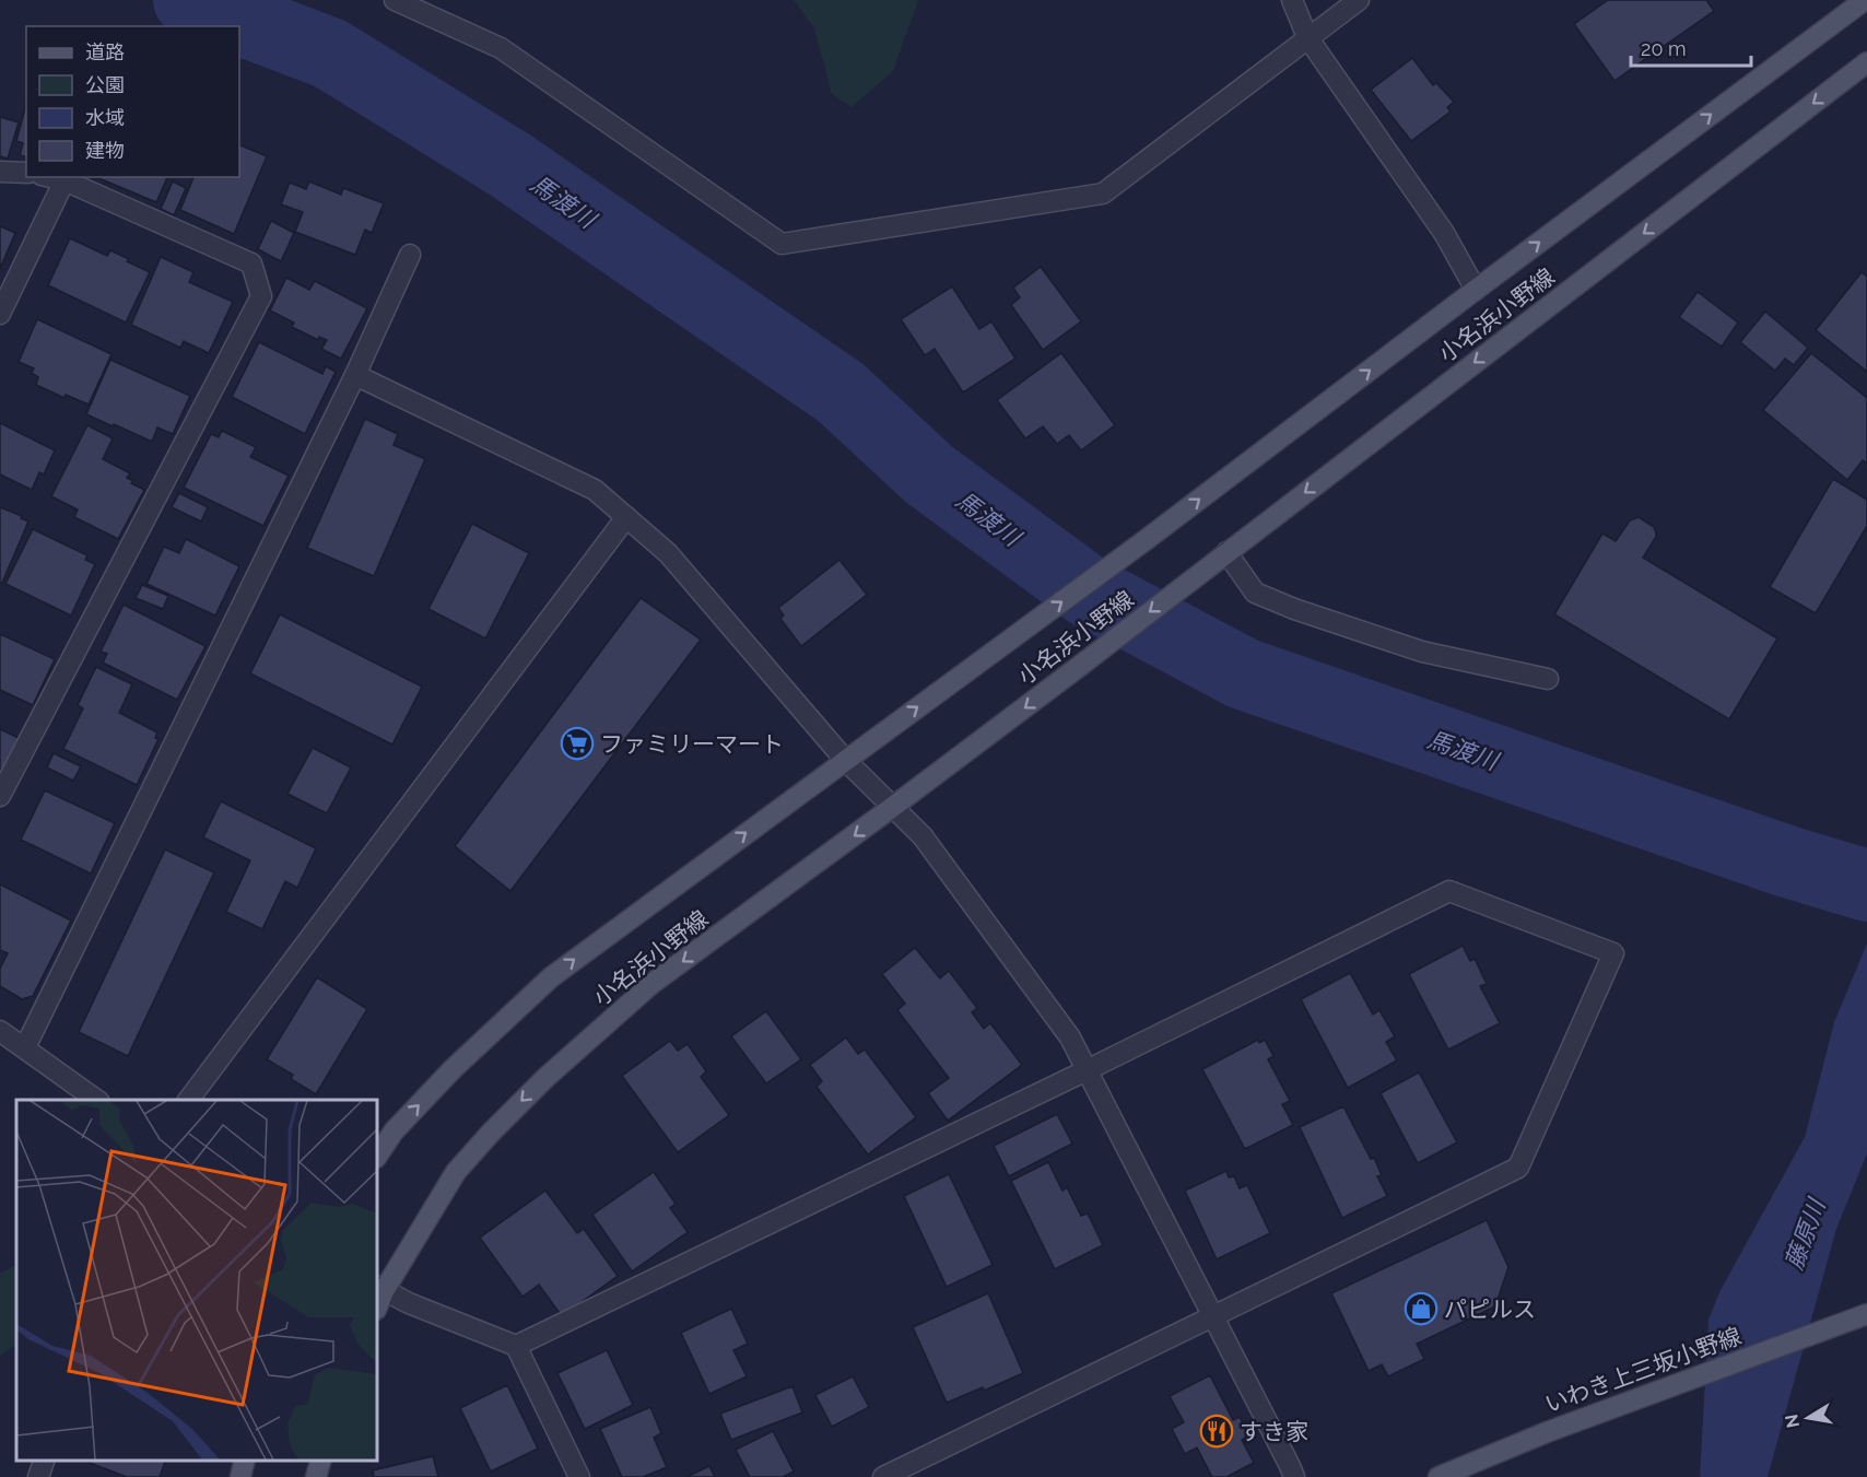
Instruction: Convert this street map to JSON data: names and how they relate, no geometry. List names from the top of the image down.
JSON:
{
  "streets": {
    "main road": ["小名浜小野線", "いわき上三坂小野線"]
  },
  "water": ["馬渡川", "藤原川"],
  "places": {
    "supermarket": ["ファミリーマート"],
    "shop": ["パピルス"],
    "restaurant": ["すき家"]
  },
  "legend": [
    "道路",
    "公園",
    "水域",
    "建物"
  ],
  "scale_bar": "20 m",
  "north": "left"
}
